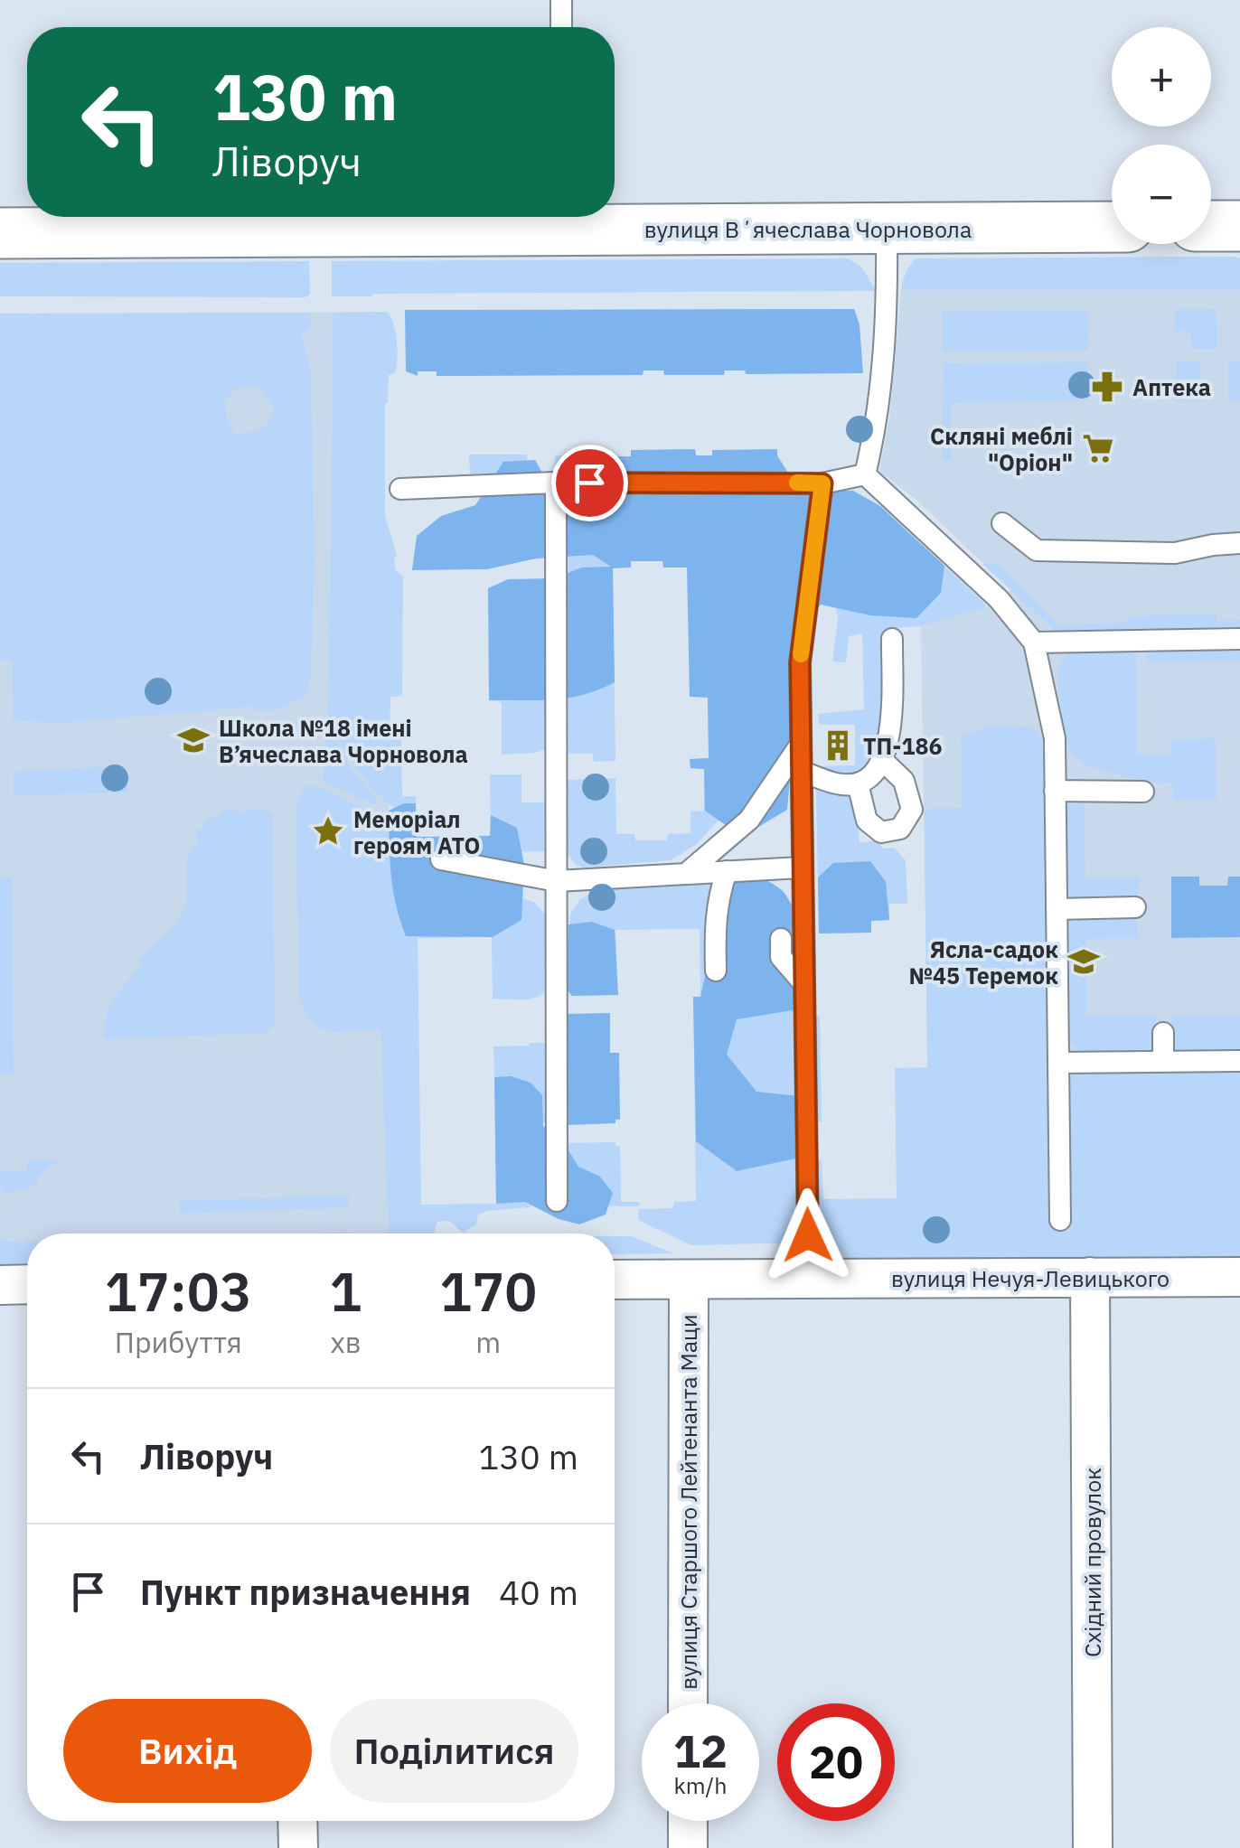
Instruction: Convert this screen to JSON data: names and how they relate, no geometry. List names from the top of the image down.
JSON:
{
  "streets": {
    "main road": ["вулиця Вʼячеслава Чорновола"],
    "street": ["вулиця Нечуя-Левицького", "вулиця Старшого Лейтенанта Маци", "Східний провулок"]
  },
  "crossings": [
    ["вулиця Нечуя-Левицького", "вулиця Старшого Лейтенанта Маци"],
    ["вулиця Нечуя-Левицького", "Східний провулок"]
  ],
  "places": {
    "pharmacy": ["Аптека"],
    "supermarket": ["Скляні меблі \"Оріон\""],
    "school or university": ["Школа №18 імені В’ячеслава Чорновола", "Ясла-садок №45 Теремок"],
    "building": ["ТП-186"],
    "place": ["Меморіал героям АТО"]
  },
  "page": {
    "map_buttons": ["+", "−"],
    "turn": ["130 m", "Ліворуч"],
    "eta": [
      "17:03",
      "Прибуття",
      "1",
      "хв",
      "170",
      "m"
    ],
    "list": [
      {
        "name": "Ліворуч",
        "value": "130 m"
      },
      {
        "name": "Пункт призначення",
        "value": "40 m"
      }
    ],
    "buttons": ["Вихід", "Поділитися"],
    "speed": "12 km/h",
    "limit": "20"
  }
}
